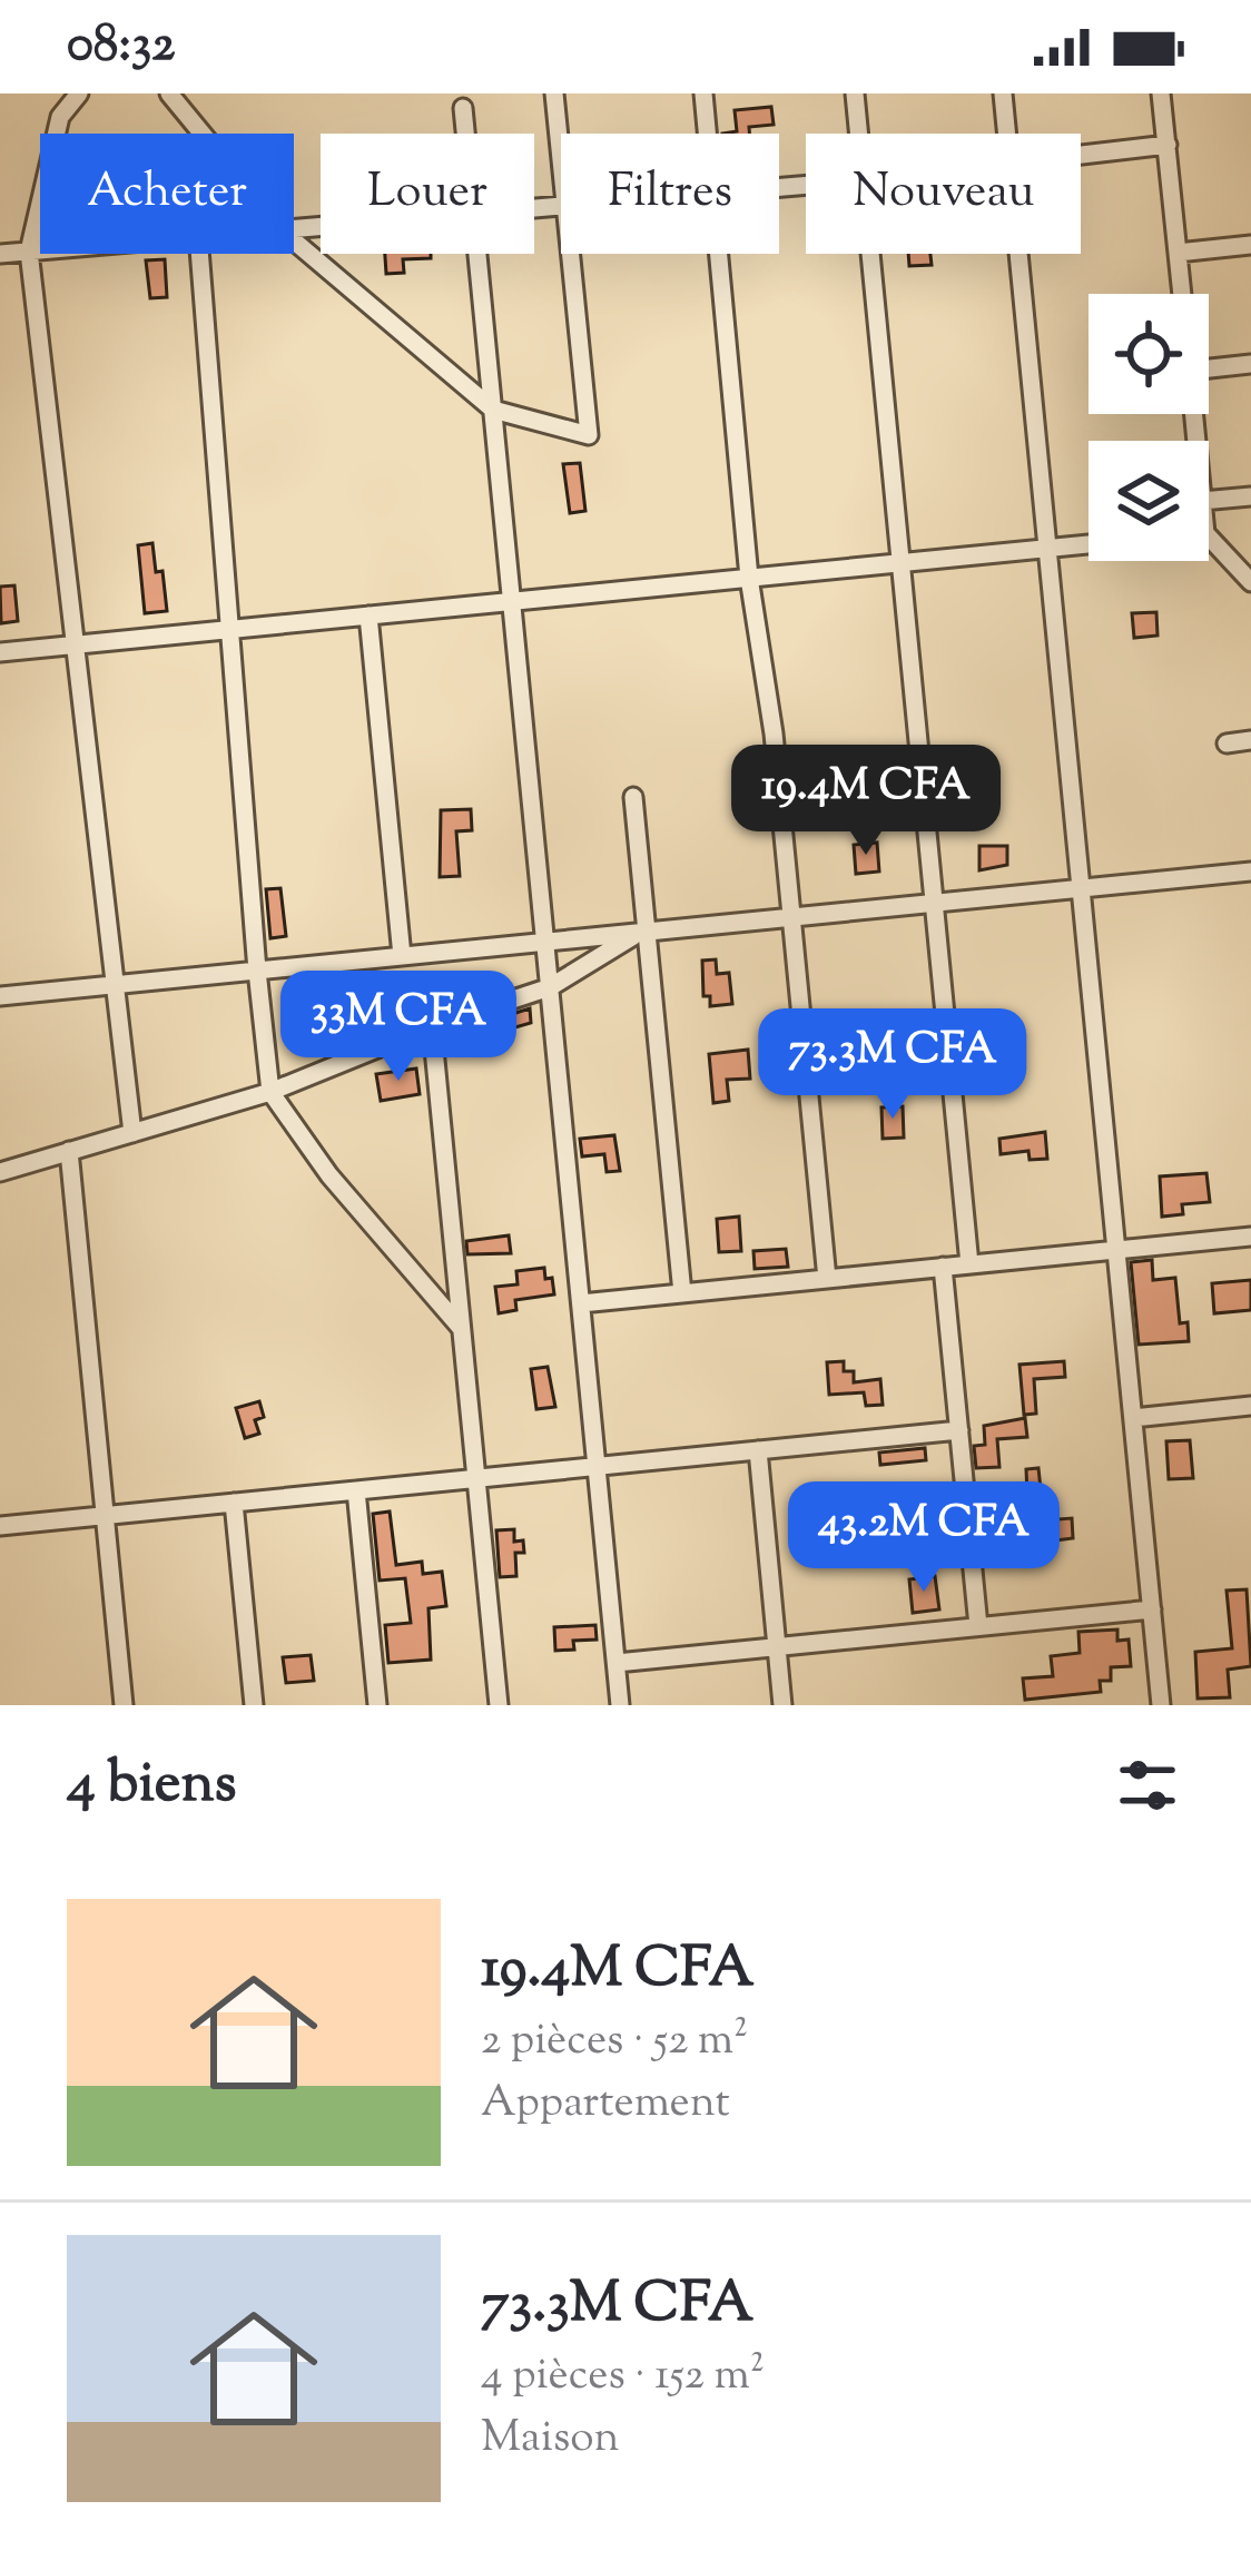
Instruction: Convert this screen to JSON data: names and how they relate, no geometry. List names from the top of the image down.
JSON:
{
  "page": {
    "status": "08:32",
    "chip": [
      "Acheter",
      "Louer",
      "Filtres",
      "Nouveau"
    ],
    "price": [
      "19.4M CFA",
      "33M CFA",
      "73.3M CFA",
      "43.2M CFA"
    ],
    "heading": "4 biens",
    "list": [
      {
        "name": "19.4M CFA",
        "note": "2 pièces · 52 m² · Appartement"
      },
      {
        "name": "73.3M CFA",
        "note": "4 pièces · 152 m² · Maison"
      }
    ]
  }
}
